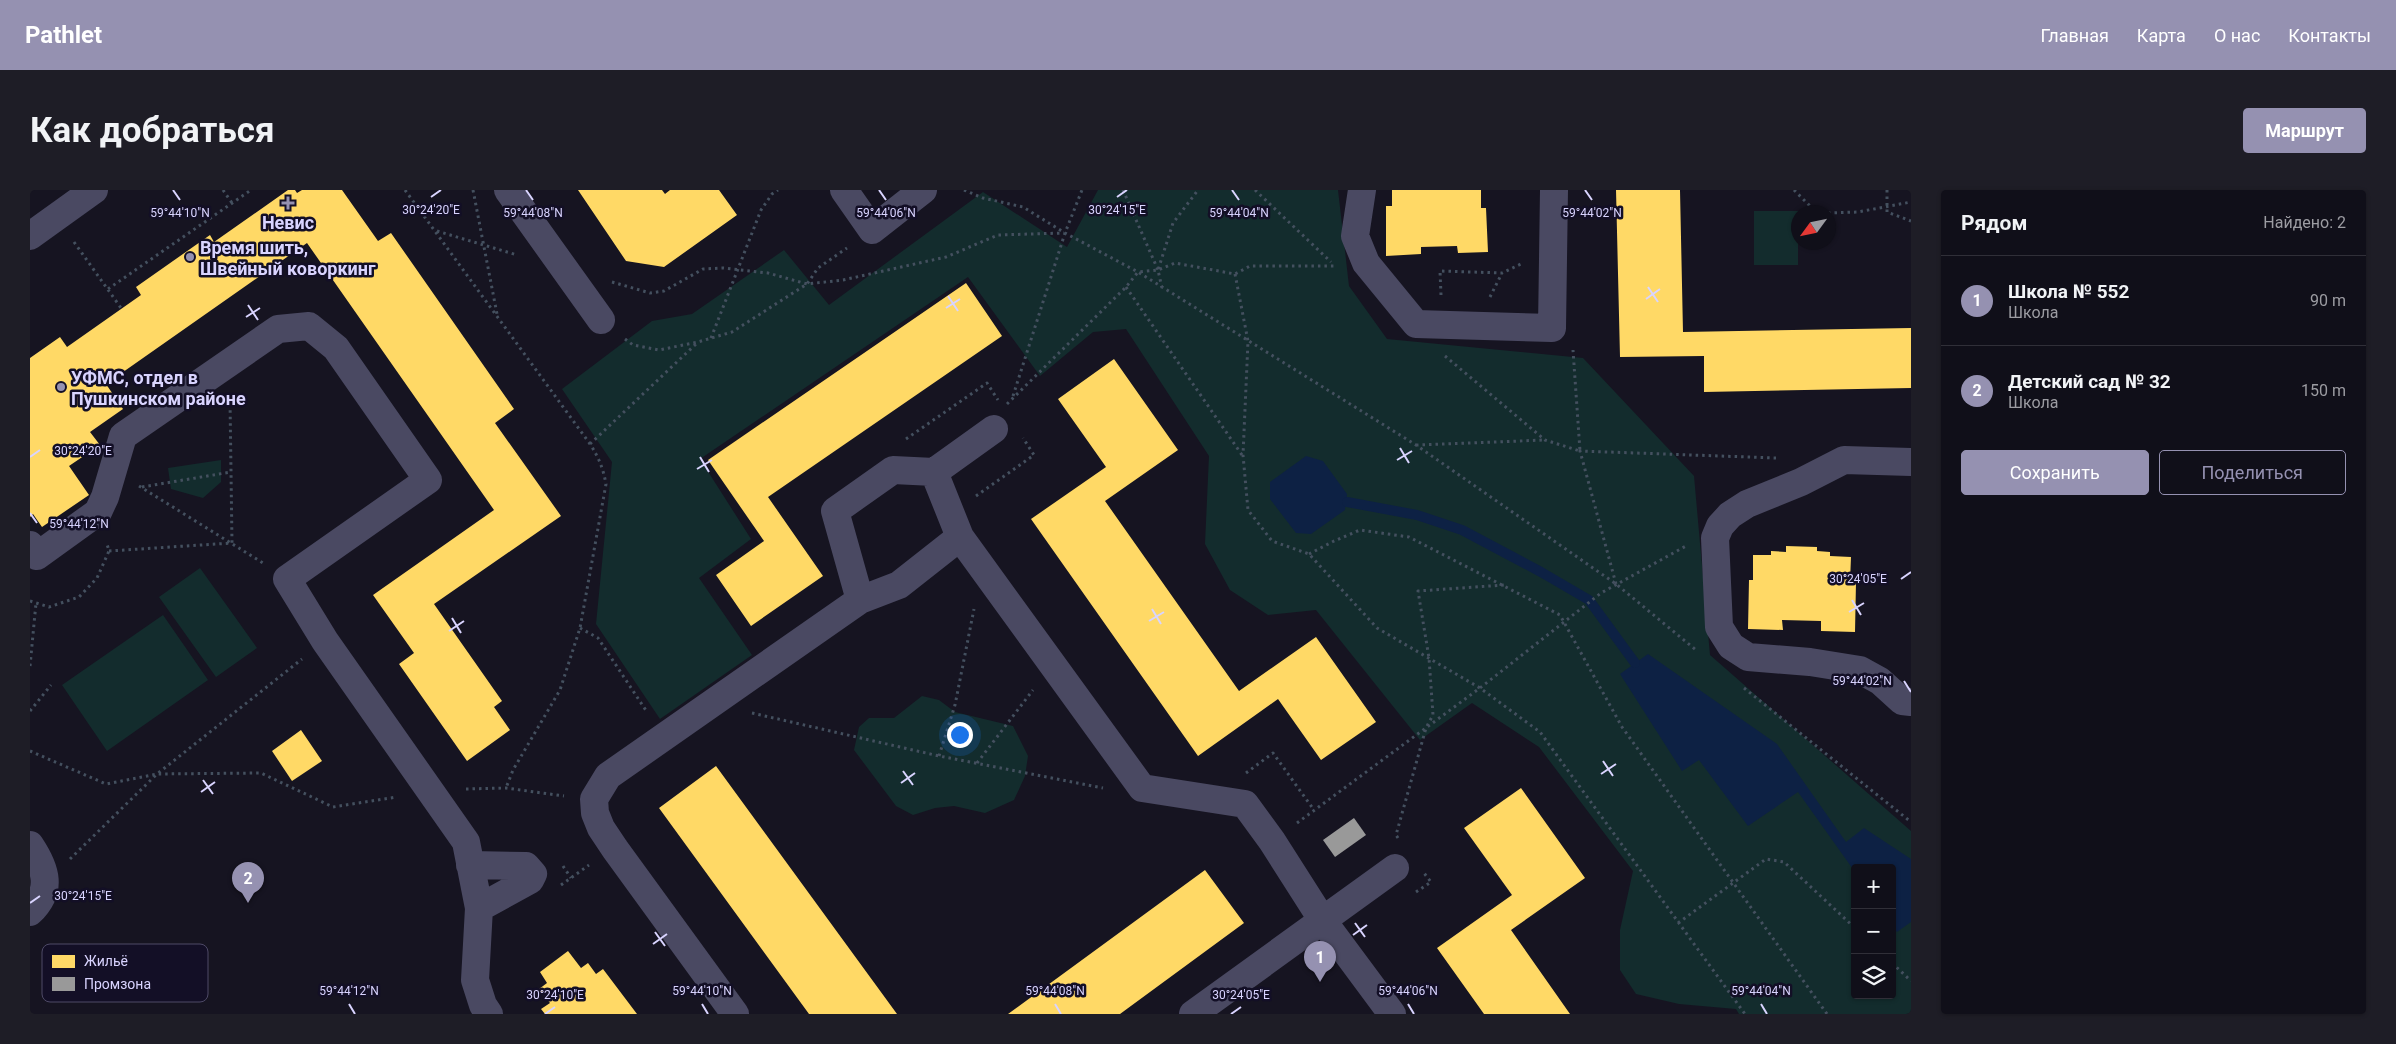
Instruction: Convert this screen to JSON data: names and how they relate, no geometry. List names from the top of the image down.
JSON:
{
  "places": {
    "health": ["Невис"],
    "other": ["Время шить, Швейный коворкинг", "УФМС, отдел в Пушкинском районе"]
  },
  "legend": ["Жильё", "Промзона"],
  "north": "bottom left",
  "page": {
    "header": "Pathlet",
    "nav": [
      "Главная",
      "Карта",
      "О нас",
      "Контакты"
    ],
    "buttons": [
      "Маршрут",
      ["Сохранить", "Поделиться"]
    ],
    "title": "Как добраться",
    "heading": ["Рядом", "Найдено: 2"],
    "list": [
      {
        "mark": "1",
        "name": "Школа № 552",
        "note": "Школа",
        "value": "90 m"
      },
      {
        "mark": "2",
        "name": "Детский сад № 32",
        "note": "Школа",
        "value": "150 m"
      }
    ],
    "pins": ["2", "1"],
    "map_buttons": ["+", "−"]
  },
  "coordinates": [
    "30°24'20\"E",
    "30°24'15\"E",
    "59°44'02\"N",
    "59°44'10\"N",
    "59°44'08\"N",
    "59°44'06\"N",
    "59°44'04\"N",
    "59°44'12\"N",
    "30°24'05\"E",
    "30°24'10\"E"
  ]
}
